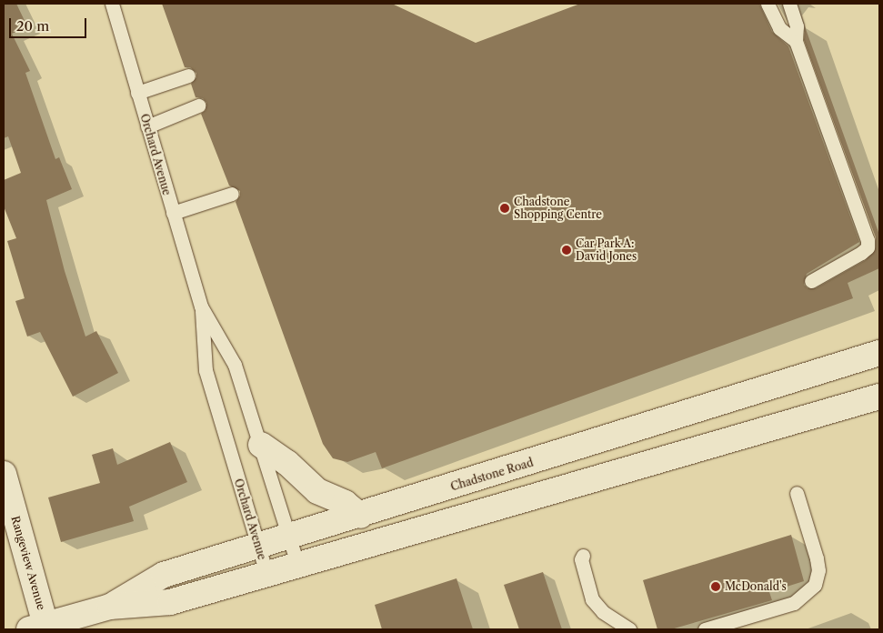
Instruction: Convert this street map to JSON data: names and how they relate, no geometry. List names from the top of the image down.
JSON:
{
  "streets": {
    "street": ["Chadstone Road", "Rangeview Avenue"],
    "lane": ["Orchard Avenue"]
  },
  "crossings": [
    ["Orchard Avenue", "Chadstone Road"],
    ["Chadstone Road", "Rangeview Avenue"]
  ],
  "places": ["Chadstone Shopping Centre", "Car Park A: David Jones", "McDonald's"],
  "scale_bar": "20 m"
}
